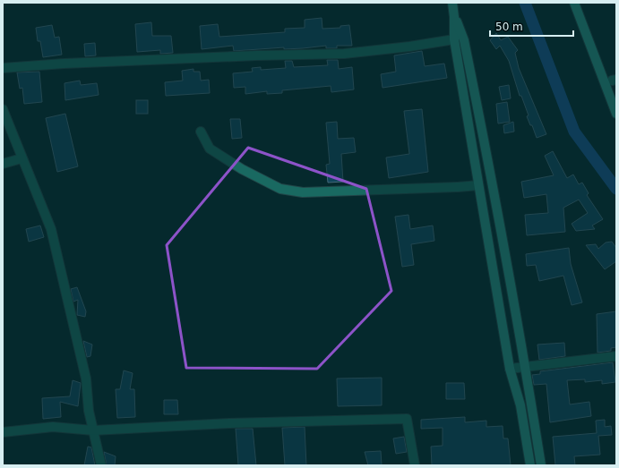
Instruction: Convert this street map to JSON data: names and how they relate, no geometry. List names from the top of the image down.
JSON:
{
  "scale_bar": "50 m"
}
